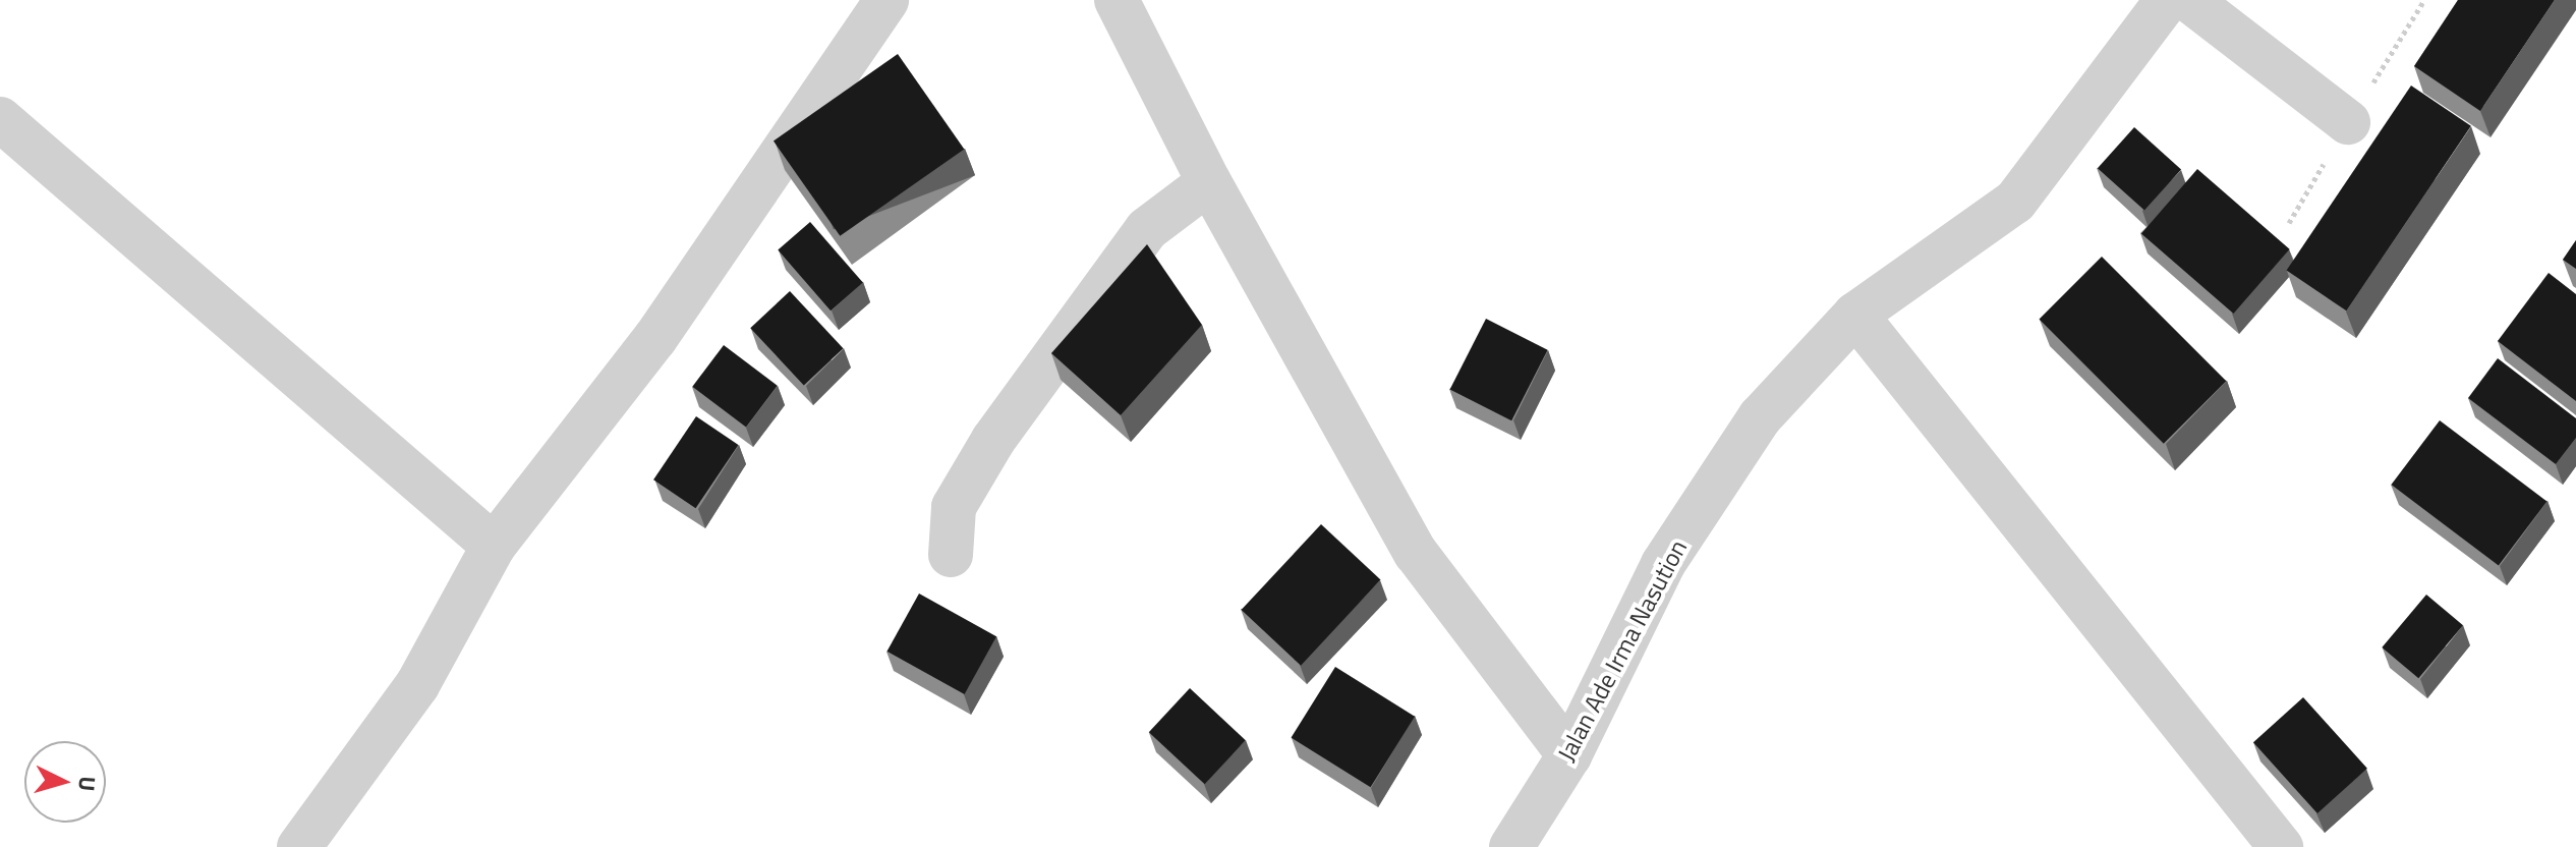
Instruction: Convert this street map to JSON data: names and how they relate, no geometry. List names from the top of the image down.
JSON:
{
  "streets": {
    "street": ["Jalan Ade Irma Nasution"]
  },
  "north": "right"
}
